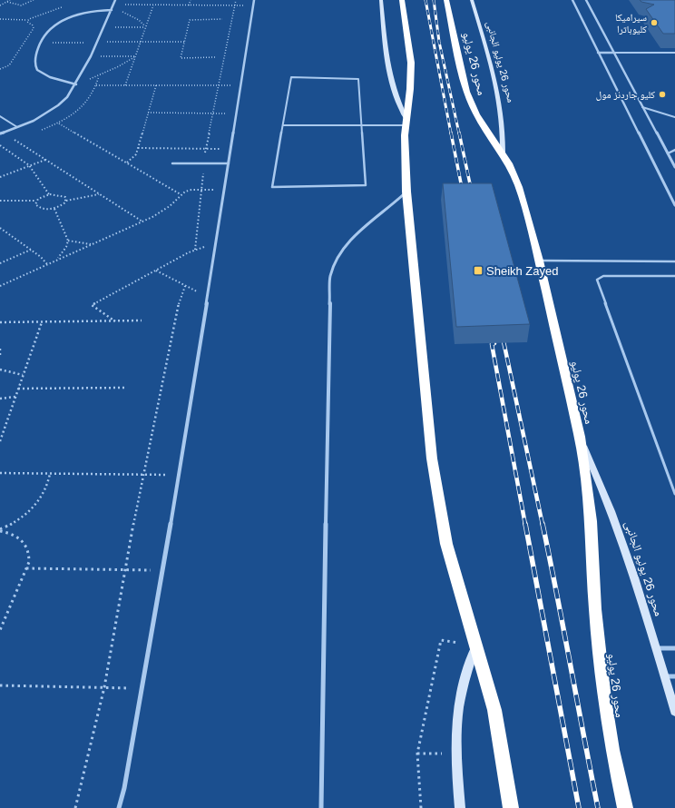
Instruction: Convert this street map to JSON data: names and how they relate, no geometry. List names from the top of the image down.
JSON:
{
  "streets": {
    "highway": ["محور 26 يوليو"],
    "main road": ["محور 26 يوليو الجانبى"]
  },
  "crossings": [
    ["محور 26 يوليو الجانبى", "محور 26 يوليو"]
  ],
  "places": {
    "other": ["سيراميكا كليوباترا", "كليو جاردنز مول"],
    "transit": ["Sheikh Zayed"]
  }
}
